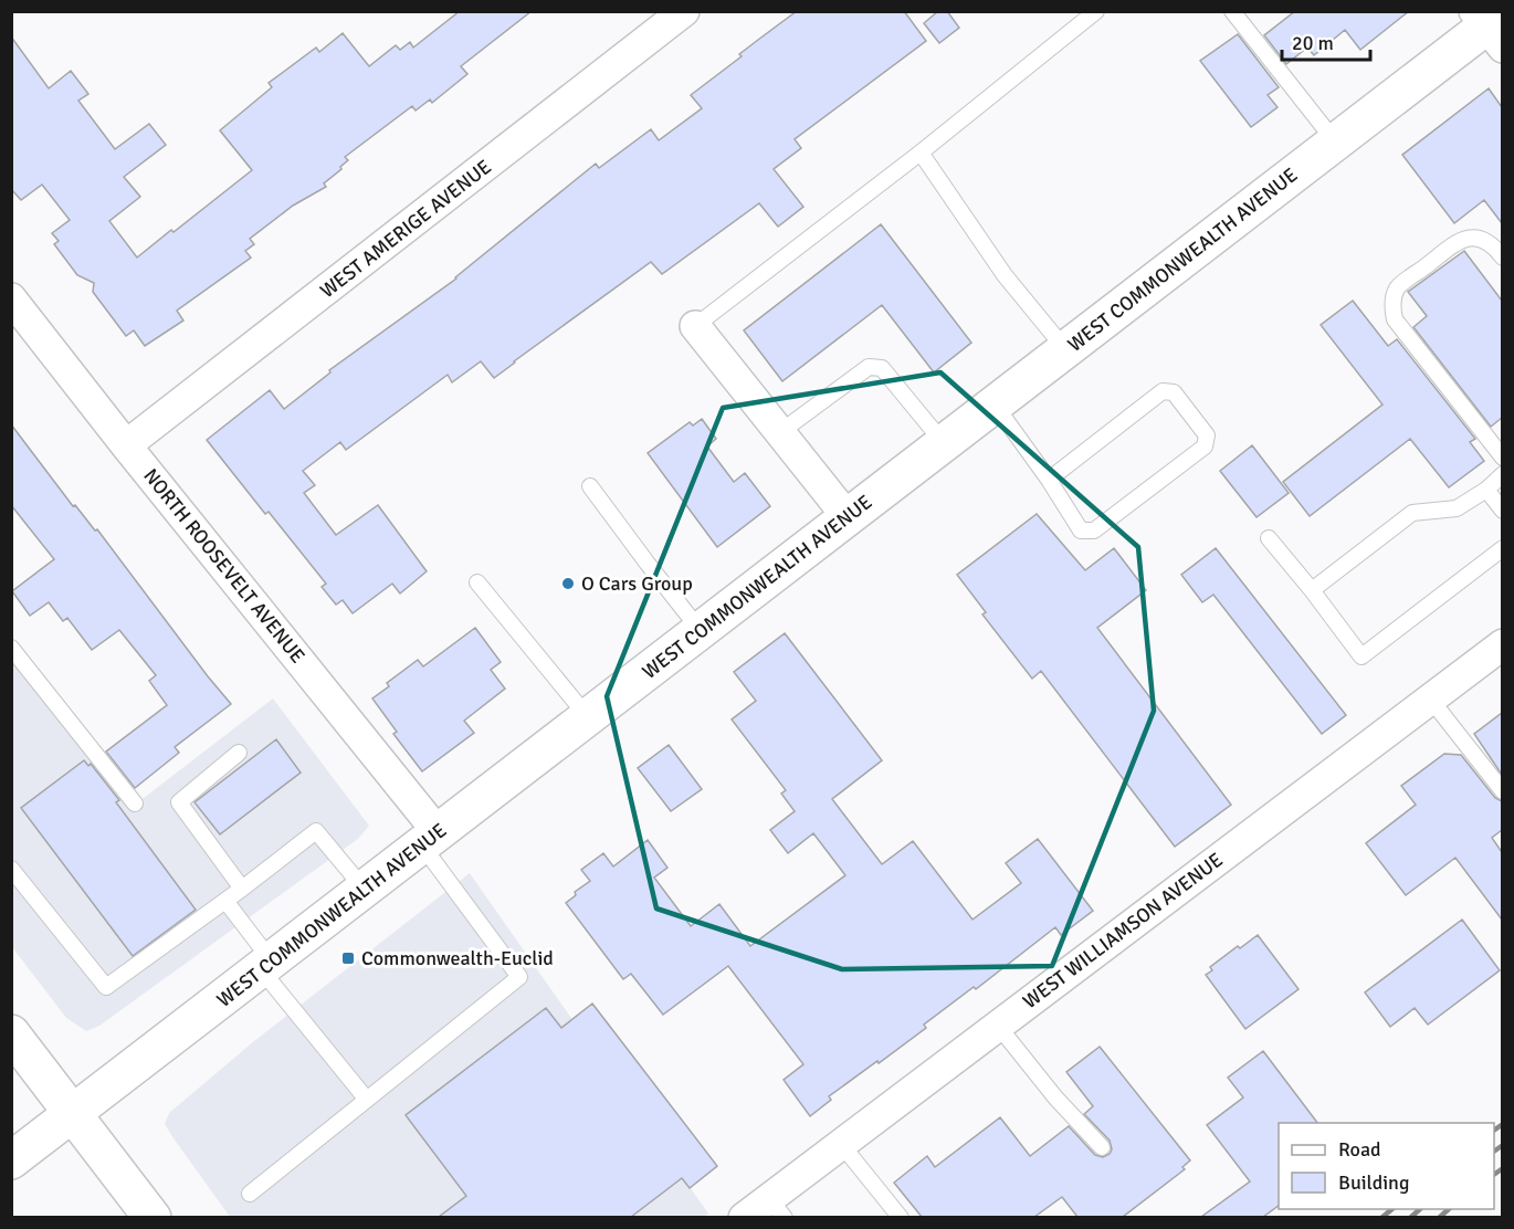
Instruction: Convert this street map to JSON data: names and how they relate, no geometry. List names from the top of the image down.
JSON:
{
  "streets": {
    "main road": ["WEST COMMONWEALTH AVENUE"],
    "street": ["WEST AMERIGE AVENUE", "NORTH ROOSEVELT AVENUE", "WEST WILLIAMSON AVENUE"]
  },
  "crossings": [
    ["WEST AMERIGE AVENUE", "NORTH ROOSEVELT AVENUE"],
    ["WEST COMMONWEALTH AVENUE", "NORTH ROOSEVELT AVENUE"]
  ],
  "places": {
    "other": ["O Cars Group"],
    "transit": ["Commonwealth-Euclid"]
  },
  "legend": ["Road", "Building"],
  "scale_bar": "20 m"
}
